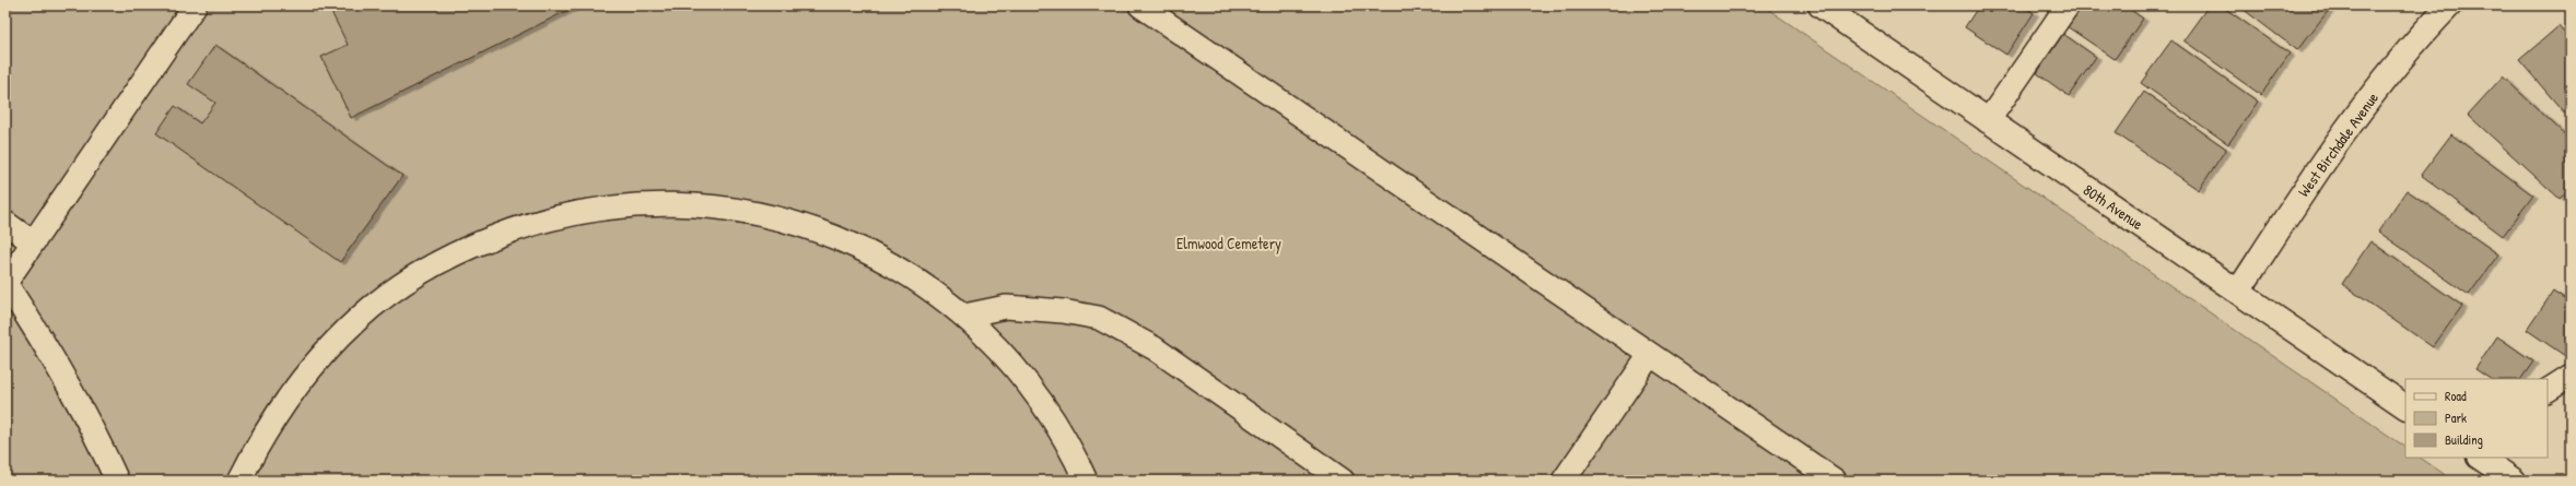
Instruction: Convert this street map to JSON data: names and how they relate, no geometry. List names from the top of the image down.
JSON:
{
  "streets": {
    "street": ["West Birchdale Avenue", "80th Avenue"]
  },
  "crossings": [
    ["West Birchdale Avenue", "80th Avenue"]
  ],
  "parks": ["Elmwood Cemetery"],
  "legend": ["Road", "Park", "Building"]
}
